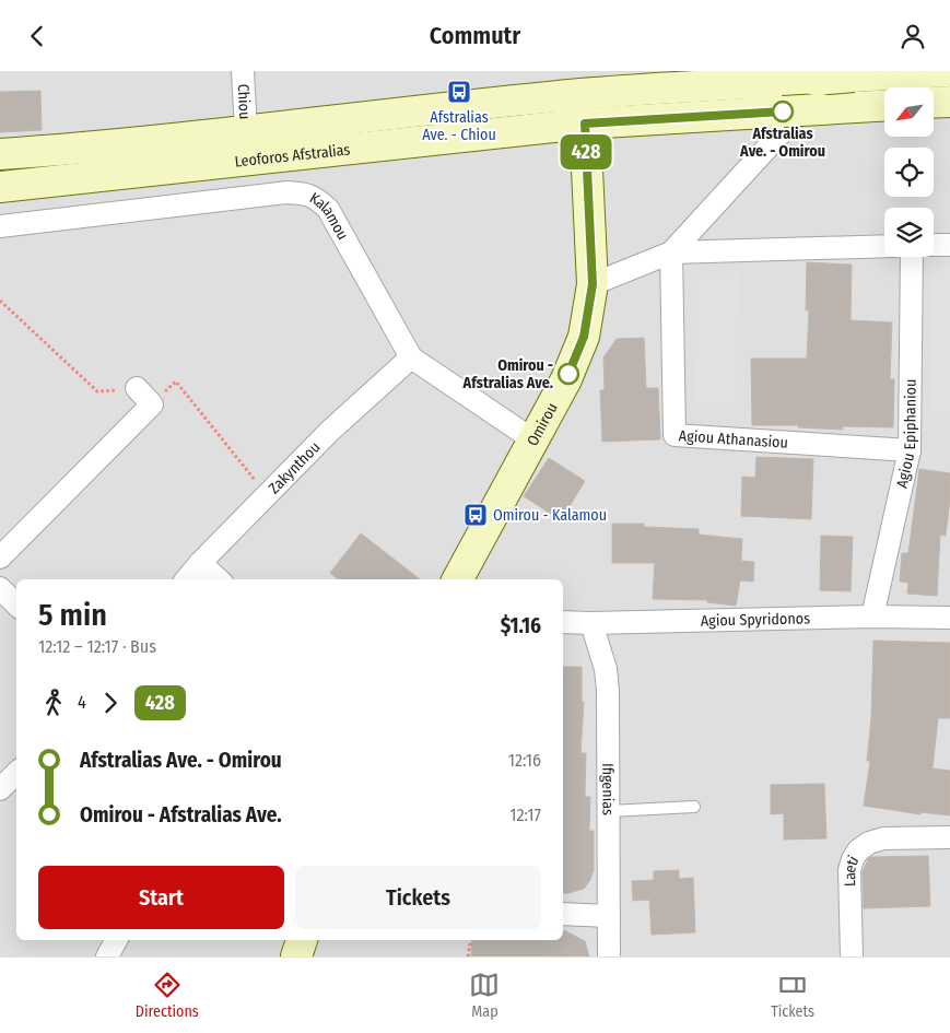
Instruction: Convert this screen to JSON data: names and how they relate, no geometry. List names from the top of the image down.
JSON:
{
  "streets": {
    "main road": ["Leoforos Afstralias", "Omirou"],
    "street": [
      "Chiou",
      "Kalamou",
      "Agiou Epiphaniou",
      "Agiou Athanasiou",
      "Zakynthou",
      "Agiou Spyridonos",
      "Ifigenias",
      "Laeti"
    ]
  },
  "crossings": [
    ["Chiou", "Leoforos Afstralias"],
    ["Leoforos Afstralias", "Omirou"],
    ["Kalamou", "Omirou"],
    ["Kalamou", "Zakynthou"],
    ["Agiou Epiphaniou", "Agiou Athanasiou"],
    ["Agiou Epiphaniou", "Agiou Spyridonos"],
    ["Agiou Spyridonos", "Ifigenias"]
  ],
  "places": {
    "bus stop": ["Afstralias Ave. - Chiou", "Omirou - Kalamou"],
    "other": ["Afstralias Ave. - Omirou", "Omirou - Afstralias Ave."]
  },
  "lines": ["bus line 428"],
  "north": "bottom left",
  "page": {
    "header": "Commutr",
    "on_map": "428",
    "heading": ["5 min", "12:12 – 12:17 · Bus", "$1.16"],
    "legs": ["4", "428"],
    "list": [
      {
        "name": "Afstralias Ave. - Omirou",
        "value": "12:16"
      },
      {
        "name": "Omirou - Afstralias Ave.",
        "value": "12:17"
      }
    ],
    "buttons": ["Start", "Tickets"],
    "tabs": ["Directions", "Map", "Tickets"]
  }
}
